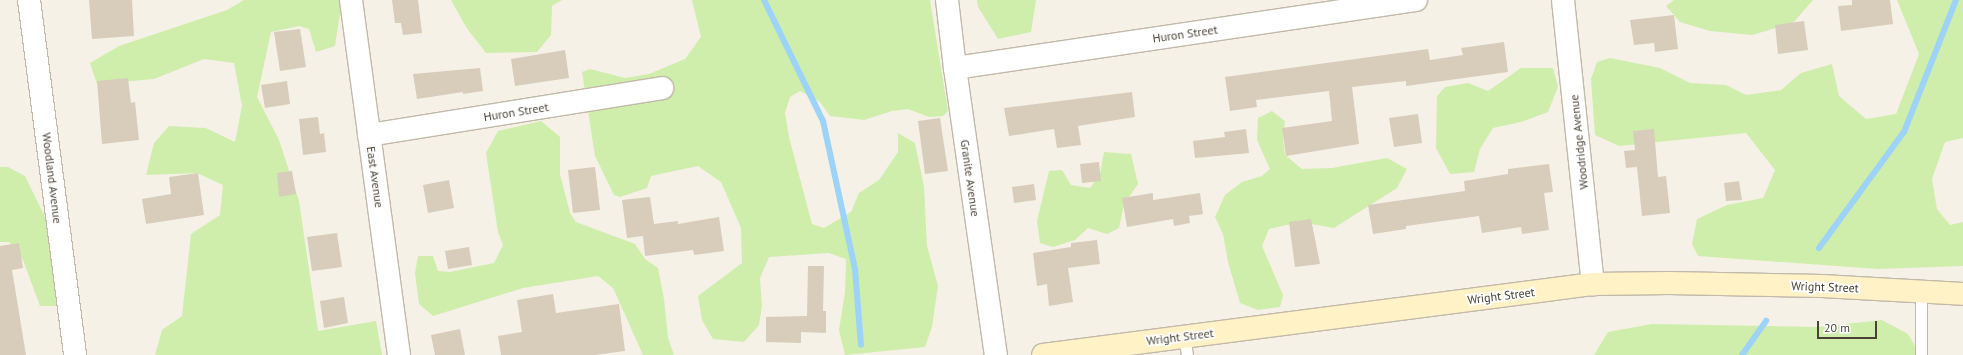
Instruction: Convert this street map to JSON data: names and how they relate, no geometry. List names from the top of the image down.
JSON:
{
  "streets": {
    "main road": ["Wright Street"],
    "street": [
      "Huron Street",
      "Woodridge Avenue",
      "East Avenue",
      "Woodland Avenue",
      "Granite Avenue"
    ]
  },
  "crossings": [
    ["Huron Street", "East Avenue"],
    ["Huron Street", "Granite Avenue"],
    ["Woodridge Avenue", "Wright Street"]
  ],
  "scale_bar": "20 m"
}
